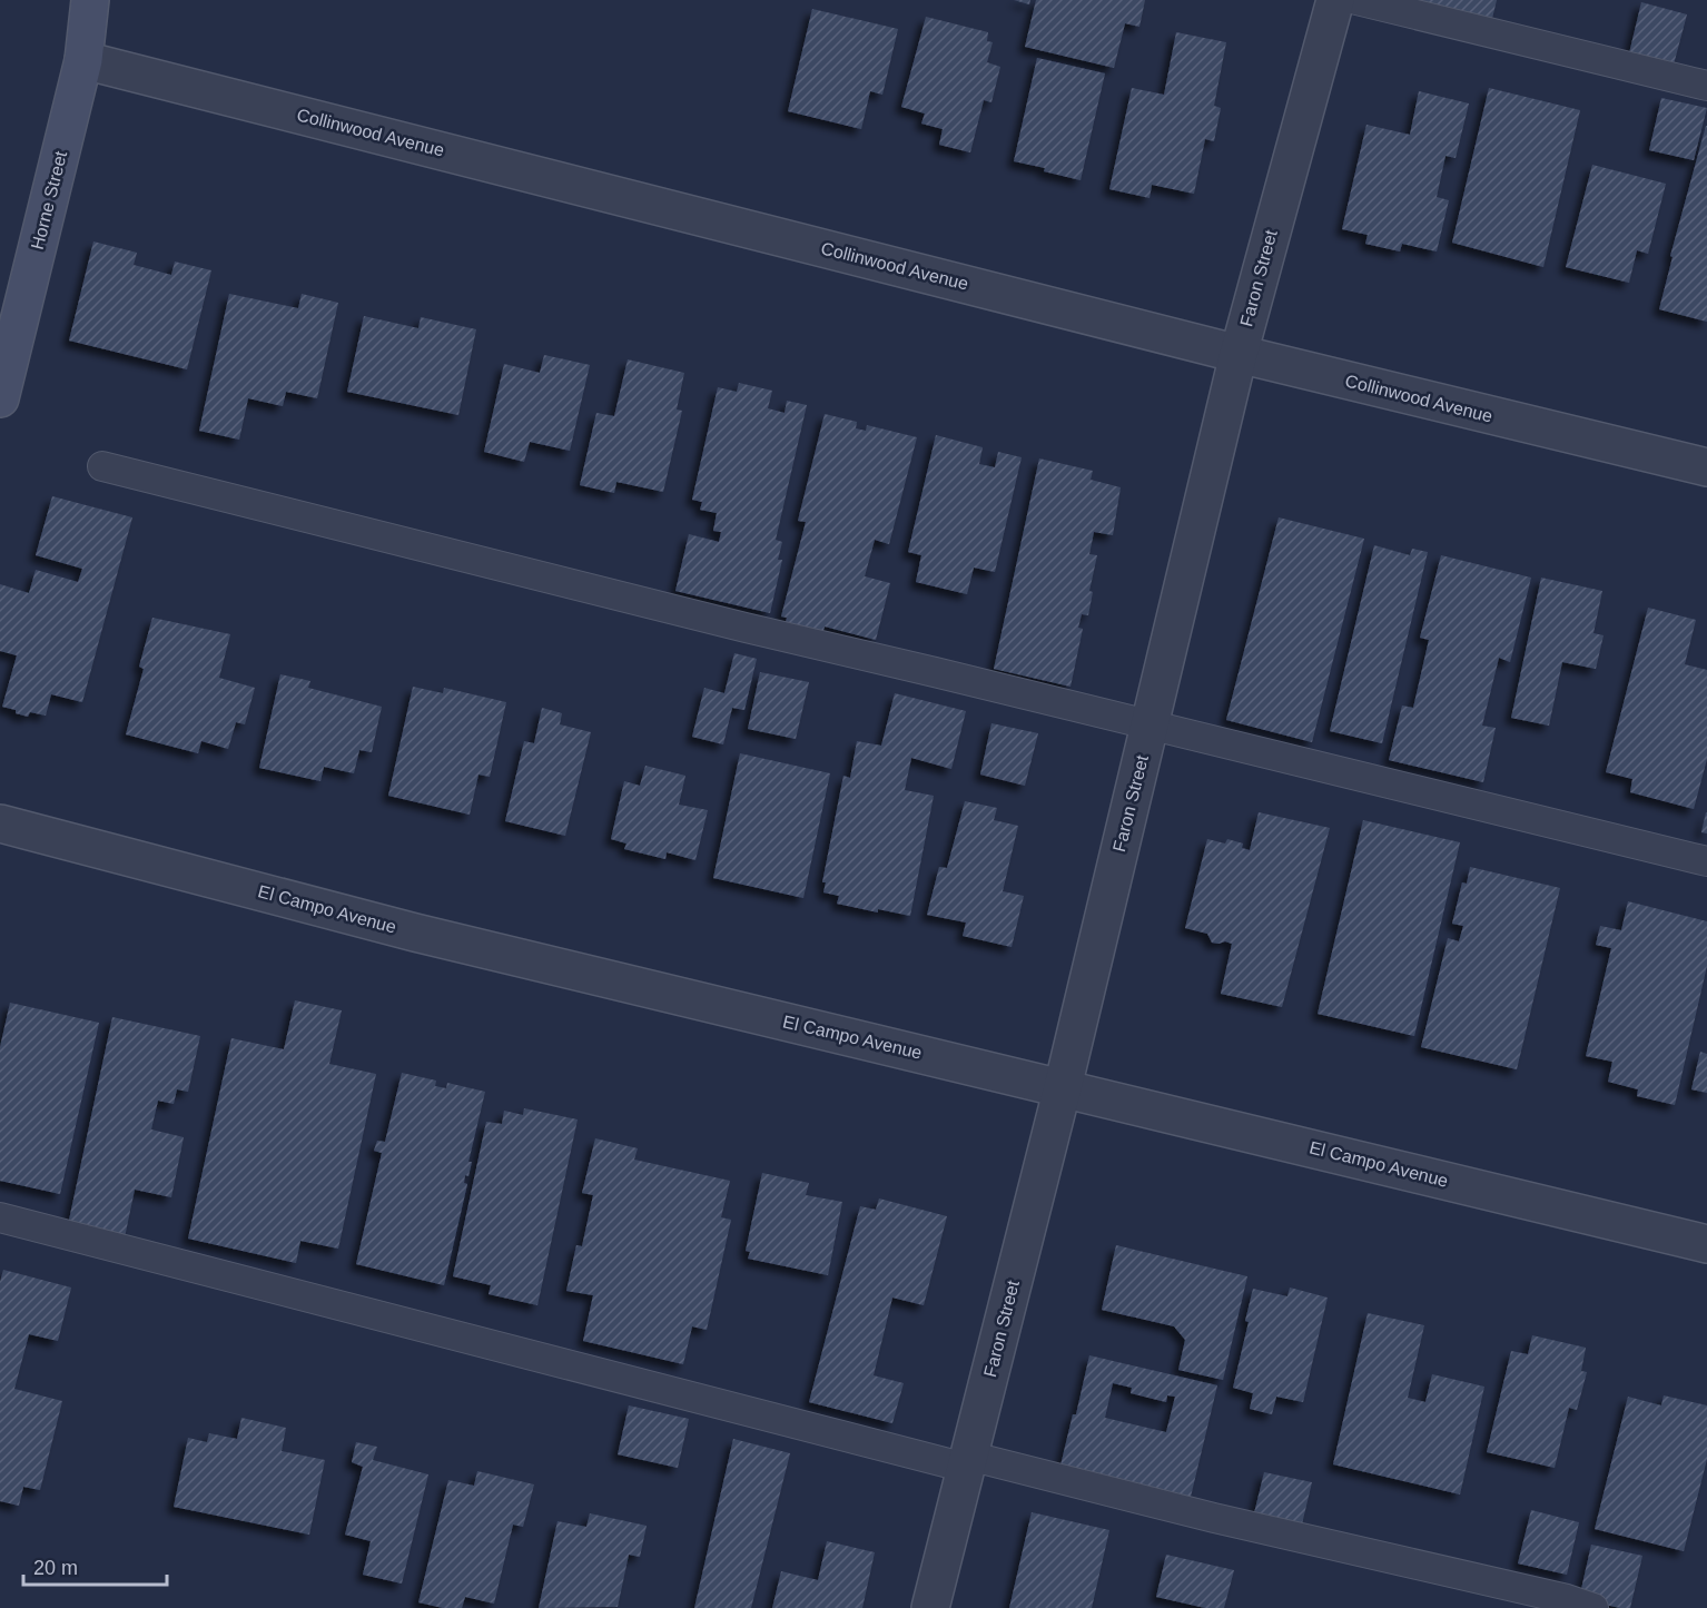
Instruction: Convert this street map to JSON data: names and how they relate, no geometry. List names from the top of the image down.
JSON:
{
  "streets": {
    "street": [
      "Collinwood Avenue",
      "Horne Street",
      "Faron Street",
      "El Campo Avenue"
    ]
  },
  "crossings": [
    ["Collinwood Avenue", "Horne Street"],
    ["Collinwood Avenue", "Faron Street"],
    ["Faron Street", "El Campo Avenue"]
  ],
  "scale_bar": "20 m"
}
